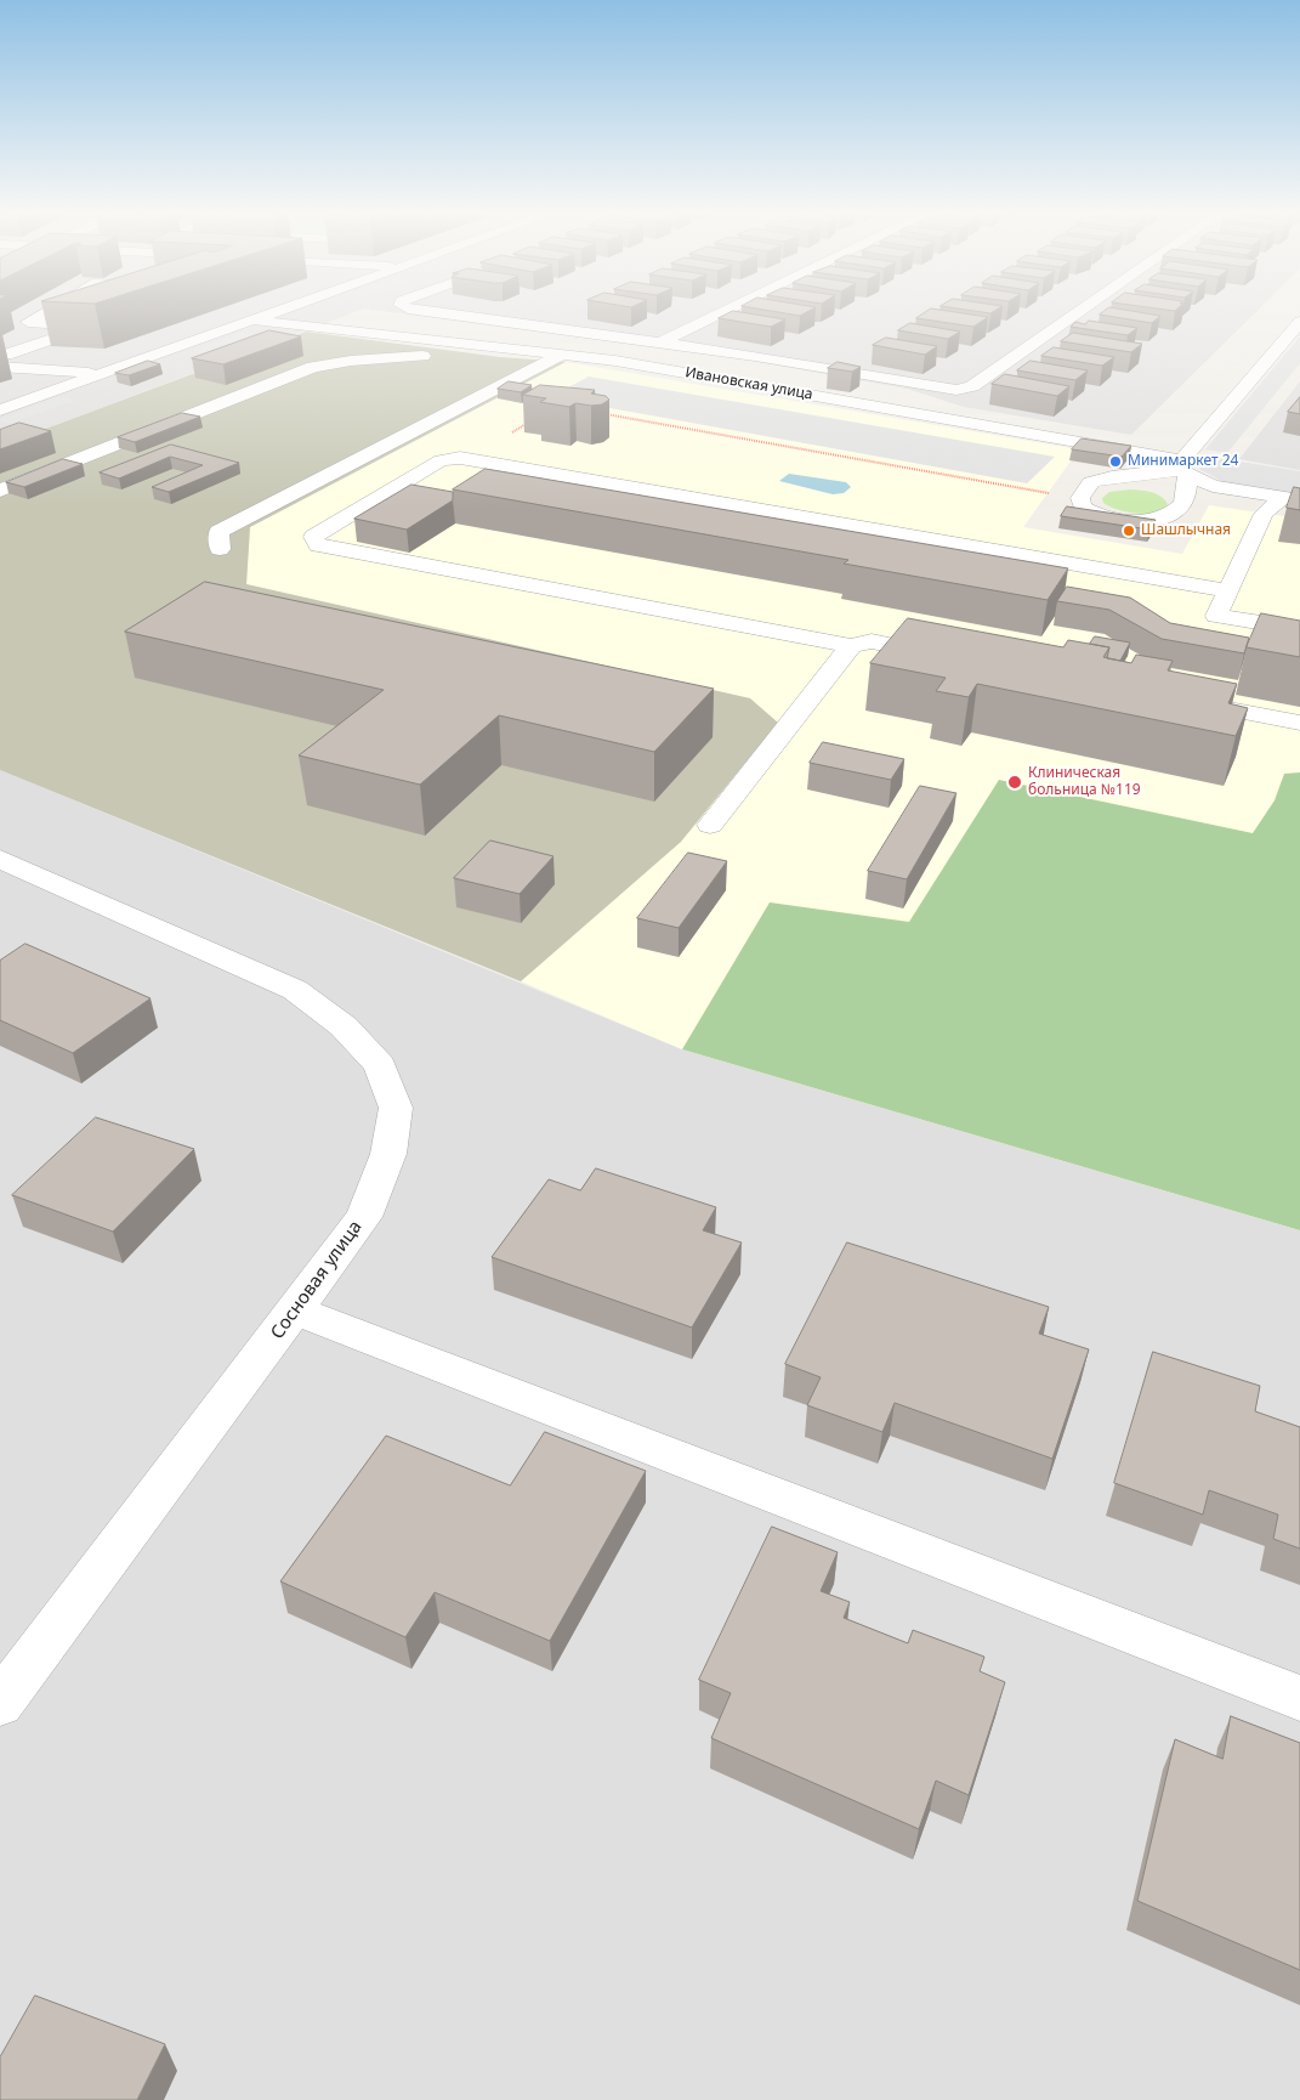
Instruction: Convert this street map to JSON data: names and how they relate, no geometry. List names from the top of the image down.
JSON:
{
  "streets": {
    "street": ["Ивановская улица", "Сосновая улица"]
  },
  "places": ["Минимаркет 24", "Шашлычная", "Клиническая больница №119"]
}
